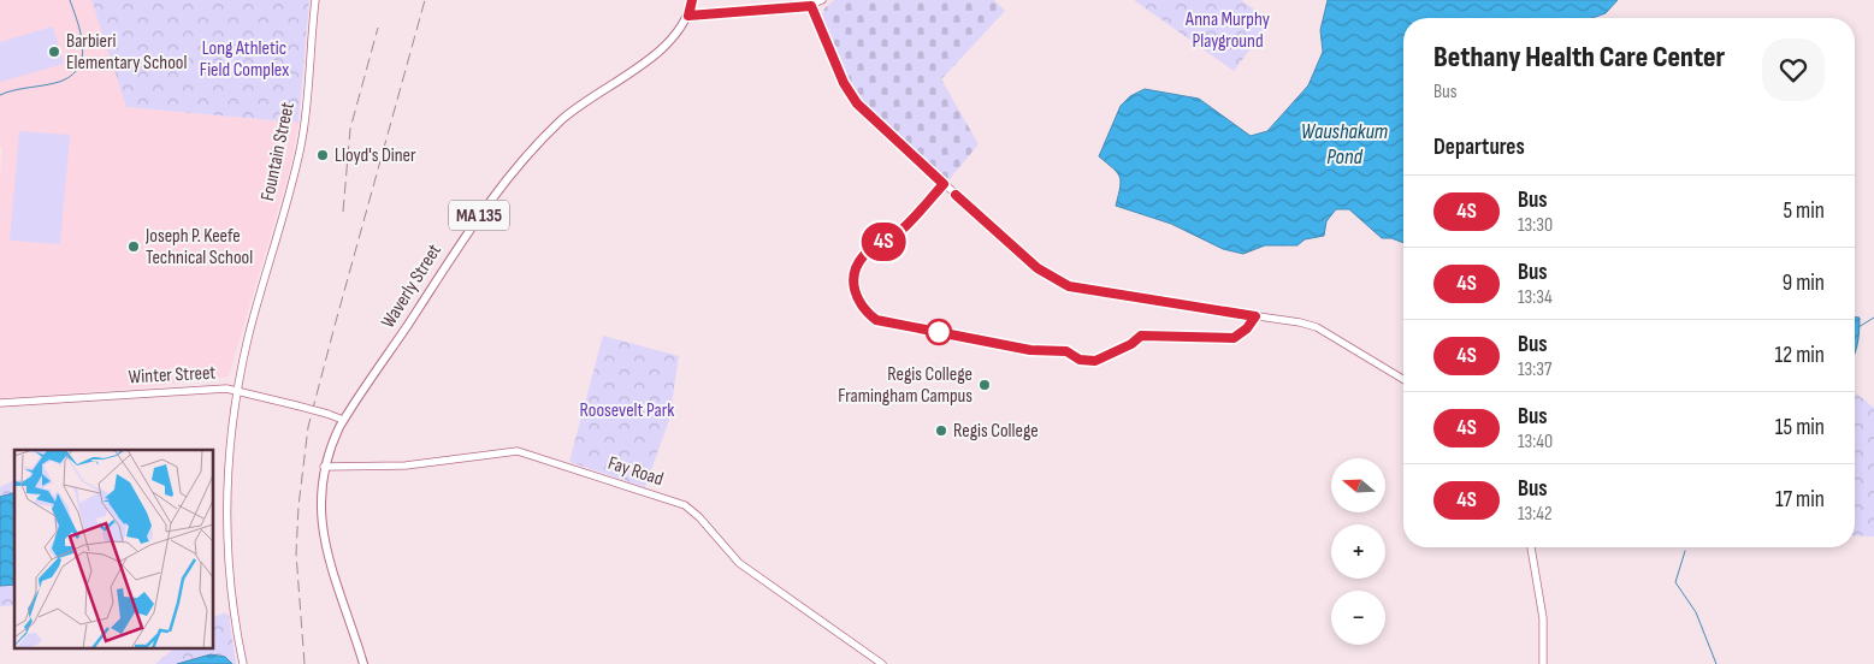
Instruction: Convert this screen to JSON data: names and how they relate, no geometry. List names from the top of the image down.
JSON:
{
  "streets": {
    "main road": ["MA 135", "Waverly Street"],
    "street": ["Fountain Street", "Winter Street", "Fay Road"]
  },
  "crossings": [
    ["Fountain Street", "Winter Street"],
    ["Waverly Street", "Winter Street"],
    ["Waverly Street", "Fay Road"]
  ],
  "water": ["Waushakum Pond"],
  "parks": ["Anna Murphy Playground", "Long Athletic Field Complex", "Roosevelt Park"],
  "places": [
    "Barbieri Elementary School",
    "Lloyd's Diner",
    "Joseph P. Keefe Technical School",
    "Regis College Framingham Campus",
    "Regis College"
  ],
  "lines": ["bus line 4S"],
  "north": "left",
  "page": {
    "on_map": "4S",
    "heading": [
      ["Bethany Health Care Center", "Bus"],
      "Departures"
    ],
    "list": [
      {
        "mark": "4S",
        "name": "Bus",
        "note": "13:30",
        "value": "5 min"
      },
      {
        "mark": "4S",
        "name": "Bus",
        "note": "13:34",
        "value": "9 min"
      },
      {
        "mark": "4S",
        "name": "Bus",
        "note": "13:37",
        "value": "12 min"
      },
      {
        "mark": "4S",
        "name": "Bus",
        "note": "13:40",
        "value": "15 min"
      },
      {
        "mark": "4S",
        "name": "Bus",
        "note": "13:42",
        "value": "17 min"
      }
    ],
    "map_buttons": ["+", "−"]
  }
}
